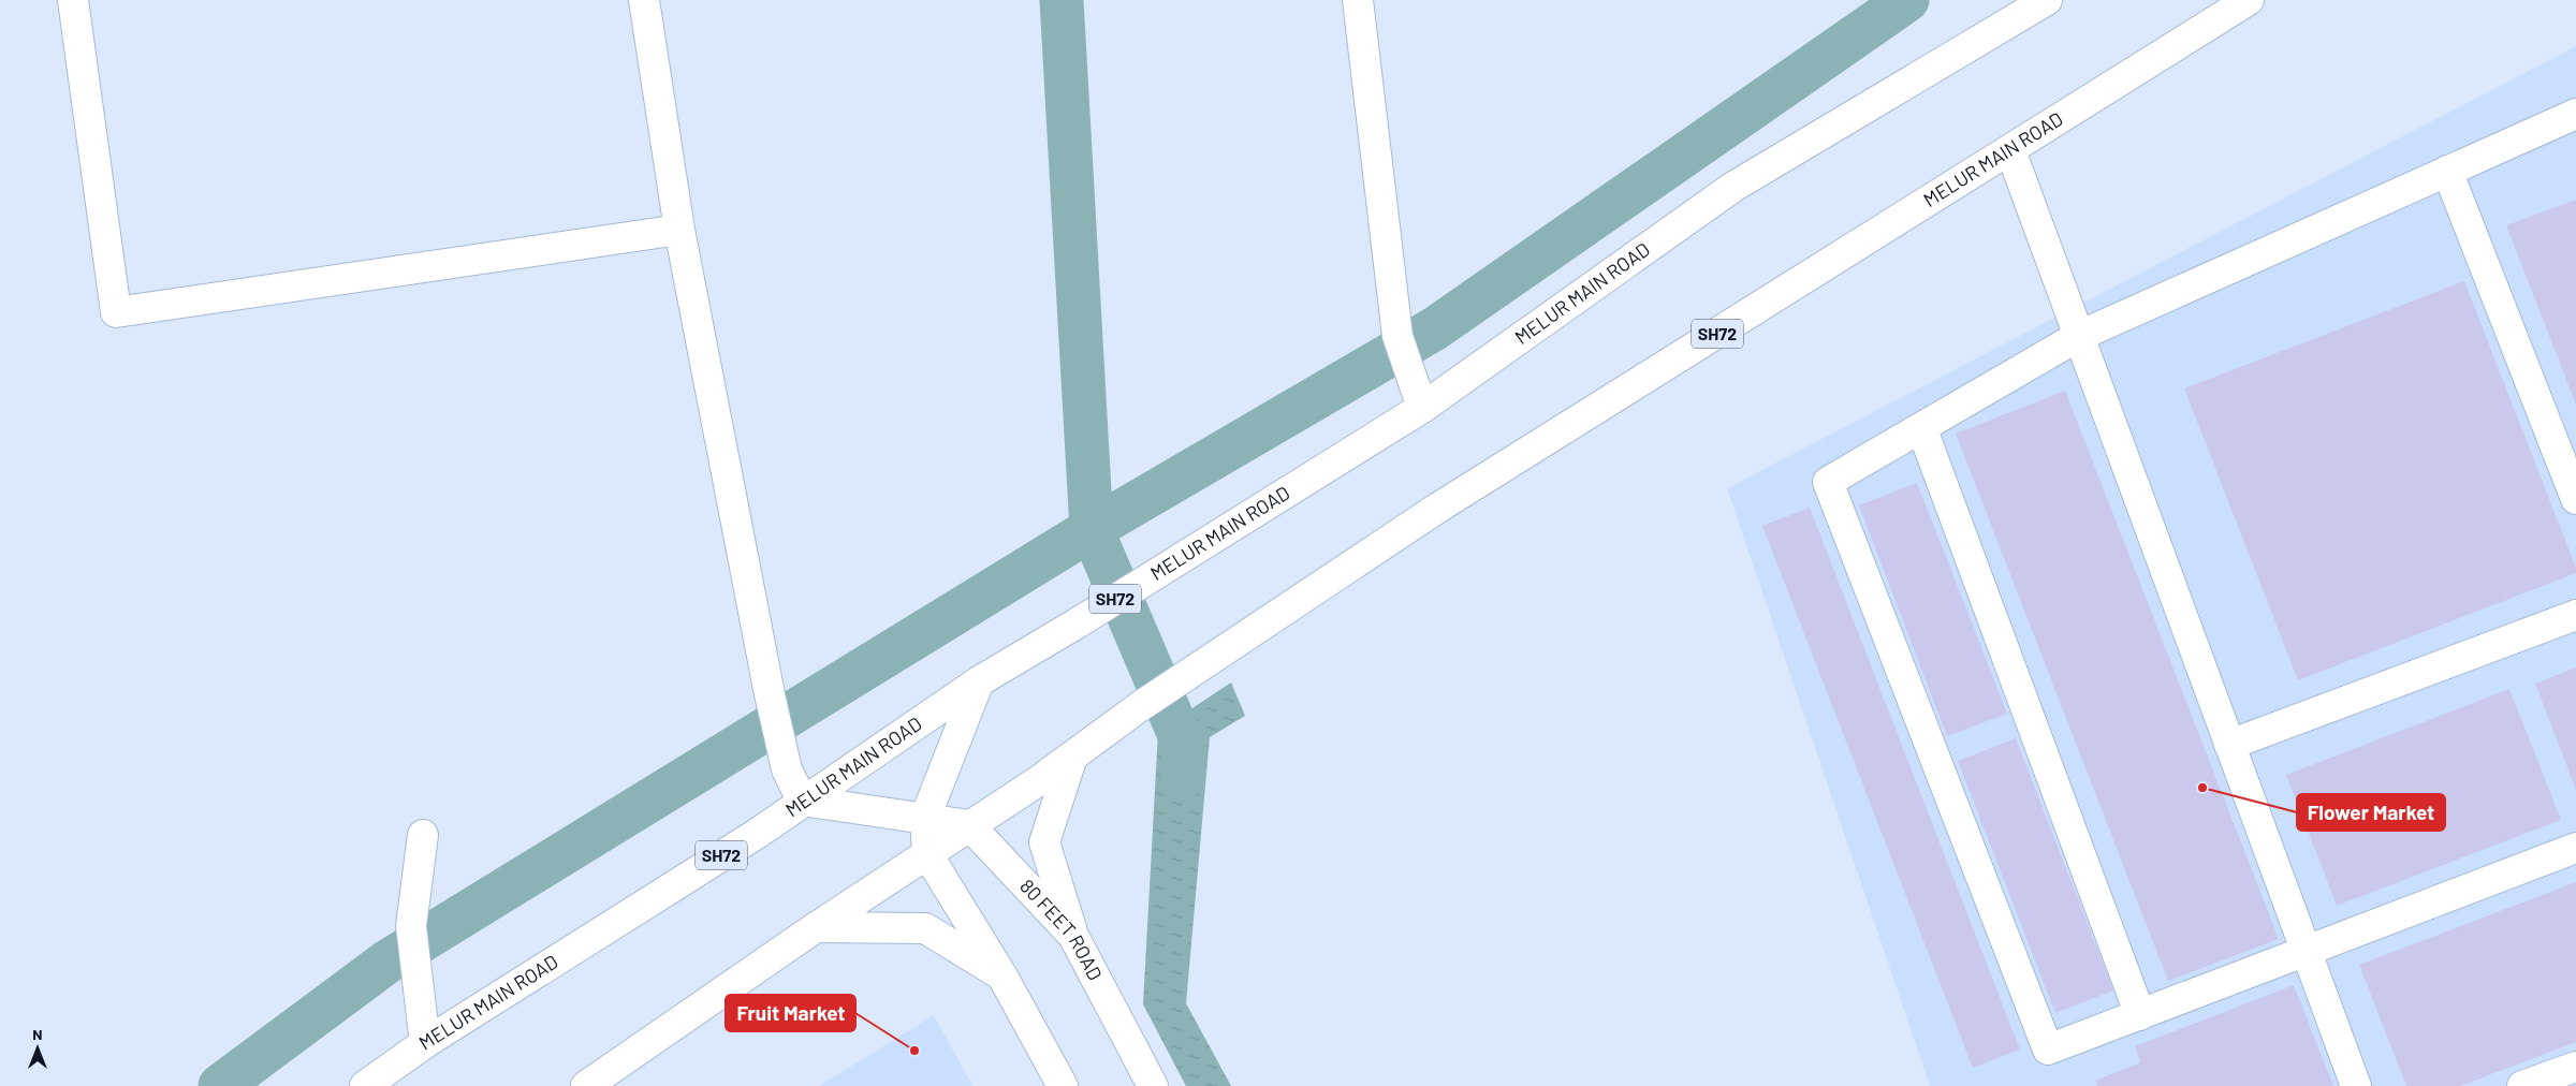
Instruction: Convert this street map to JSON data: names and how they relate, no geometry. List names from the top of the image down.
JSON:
{
  "streets": {
    "main road": ["MELUR MAIN ROAD", "SH72", "80 FEET ROAD"]
  },
  "crossings": [
    ["MELUR MAIN ROAD", "80 FEET ROAD"]
  ],
  "places": ["Flower Market", "Fruit Market"],
  "north": "top"
}
